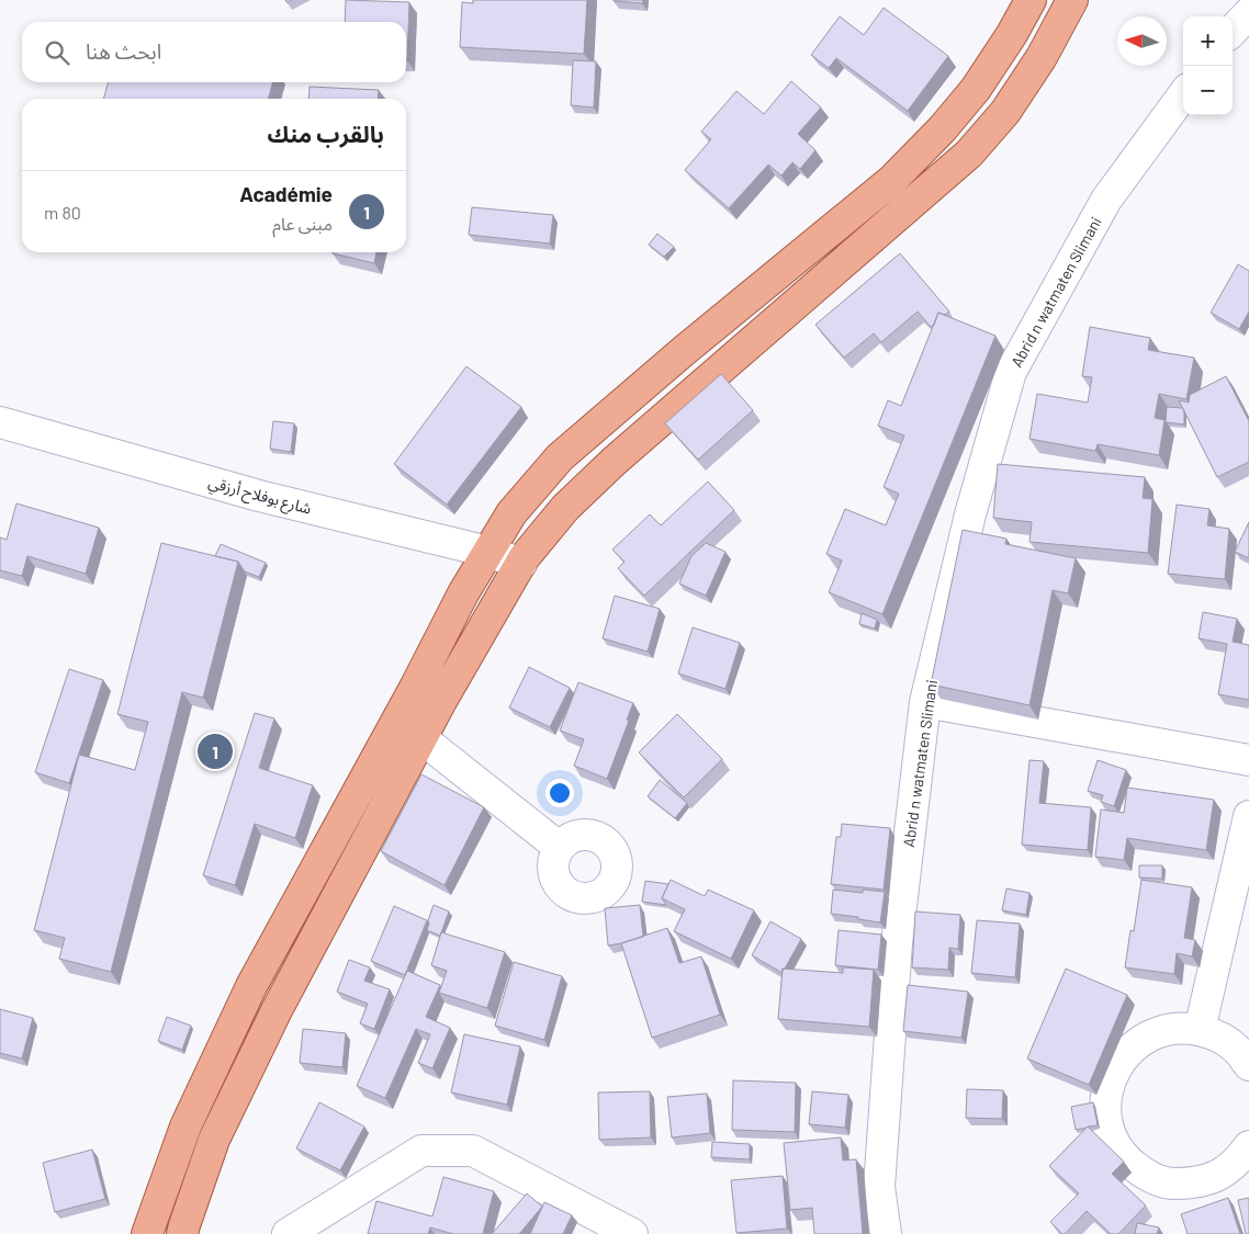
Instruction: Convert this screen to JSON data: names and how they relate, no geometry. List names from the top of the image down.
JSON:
{
  "streets": {
    "street": ["Abrid n watmaten Slimani", "شارع بوفلاح أرزقي"]
  },
  "north": "left",
  "page": {
    "map_buttons": ["+", "−"],
    "search": "ابحث هنا",
    "heading": "بالقرب منك",
    "list": [
      {
        "mark": "1",
        "name": "Académie",
        "note": "مبنى عام",
        "value": "80 m"
      }
    ],
    "pins": "1"
  }
}
